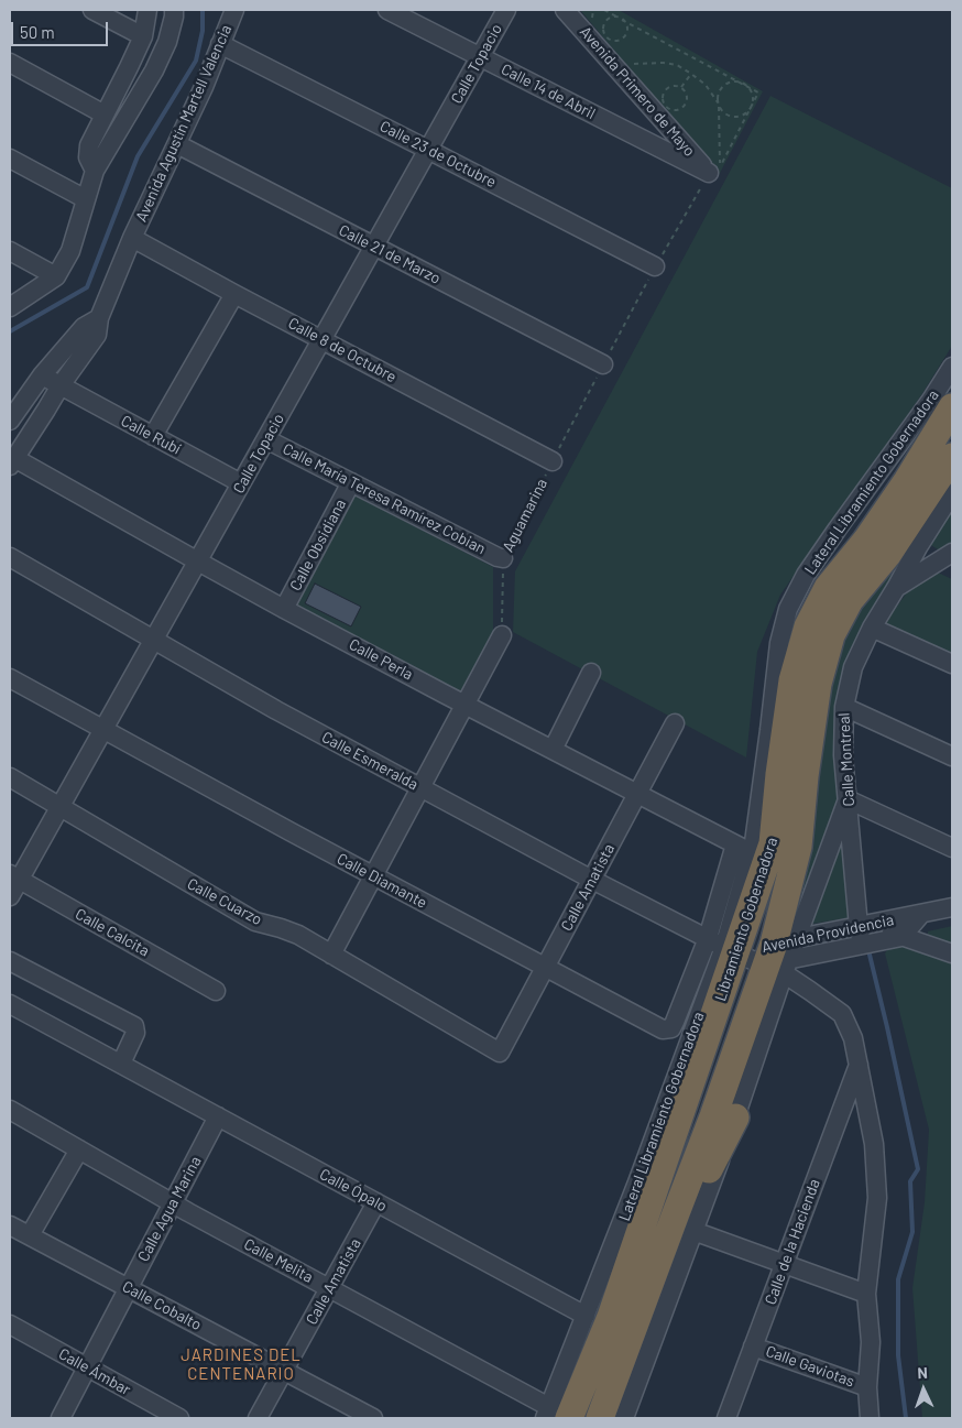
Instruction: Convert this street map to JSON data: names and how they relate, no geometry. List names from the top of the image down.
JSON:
{
  "streets": {
    "highway": ["Libramiento Gobernadora"],
    "street": [
      "Calle Topacio",
      "Calle 14 de Abril",
      "Avenida Primero de Mayo",
      "Avenida Agustín Martell Valencia",
      "Calle 23 de Octubre",
      "Calle 21 de Marzo",
      "Calle 8 de Octubre",
      "Calle Rubí",
      "Lateral Libramiento Gobernadora",
      "Calle María Teresa Ramírez Cobian",
      "Calle Obsidiana",
      "Calle Perla",
      "Calle Montreal",
      "Calle Esmeralda",
      "Calle Diamante",
      "Calle Amatista",
      "Calle Cuarzo",
      "Calle Calcita",
      "Avenida Providencia",
      "Calle Ópalo",
      "Calle Agua Marina",
      "Calle de la Hacienda",
      "Calle Melita",
      "Calle Cobalto",
      "Calle Gaviotas",
      "Calle Ámbar"
    ],
    "path": ["Aguamarina"]
  },
  "crossings": [
    ["Calle Topacio", "Calle 14 de Abril"],
    ["Calle Topacio", "Calle 23 de Octubre"],
    ["Calle Topacio", "Calle 21 de Marzo"],
    ["Calle Topacio", "Calle 8 de Octubre"],
    ["Calle Topacio", "Calle Rubí"],
    ["Calle Topacio", "Calle María Teresa Ramírez Cobian"],
    ["Calle Topacio", "Calle Perla"],
    ["Calle Topacio", "Calle Esmeralda"],
    ["Calle Topacio", "Calle Diamante"],
    ["Calle Topacio", "Calle Cuarzo"],
    ["Calle Topacio", "Calle Calcita"],
    ["Calle 14 de Abril", "Avenida Primero de Mayo"],
    ["Calle 14 de Abril", "Aguamarina"],
    ["Avenida Primero de Mayo", "Aguamarina"],
    ["Avenida Agustín Martell Valencia", "Calle 23 de Octubre"],
    ["Avenida Agustín Martell Valencia", "Calle 21 de Marzo"],
    ["Avenida Agustín Martell Valencia", "Calle 8 de Octubre"],
    ["Avenida Agustín Martell Valencia", "Calle Rubí"],
    ["Avenida Agustín Martell Valencia", "Calle Perla"],
    ["Calle 23 de Octubre", "Aguamarina"],
    ["Calle 21 de Marzo", "Aguamarina"],
    ["Calle 8 de Octubre", "Aguamarina"],
    ["Lateral Libramiento Gobernadora", "Calle Perla"],
    ["Lateral Libramiento Gobernadora", "Calle Esmeralda"],
    ["Lateral Libramiento Gobernadora", "Libramiento Gobernadora"],
    ["Lateral Libramiento Gobernadora", "Avenida Providencia"],
    ["Calle María Teresa Ramírez Cobian", "Aguamarina"],
    ["Calle María Teresa Ramírez Cobian", "Calle Obsidiana"],
    ["Calle Obsidiana", "Calle Perla"],
    ["Calle Perla", "Calle Amatista"],
    ["Calle Montreal", "Avenida Providencia"],
    ["Calle Esmeralda", "Calle Diamante"],
    ["Calle Esmeralda", "Calle Amatista"],
    ["Calle Esmeralda", "Libramiento Gobernadora"],
    ["Calle Esmeralda", "Avenida Providencia"],
    ["Calle Diamante", "Calle Amatista"],
    ["Calle Amatista", "Calle Cuarzo"],
    ["Calle Amatista", "Calle Ópalo"],
    ["Calle Amatista", "Calle Melita"],
    ["Calle Amatista", "Calle Cobalto"],
    ["Libramiento Gobernadora", "Avenida Providencia"],
    ["Libramiento Gobernadora", "Calle Ópalo"],
    ["Libramiento Gobernadora", "Calle Melita"],
    ["Calle Ópalo", "Calle Agua Marina"],
    ["Calle Agua Marina", "Calle Melita"],
    ["Calle Agua Marina", "Calle Cobalto"],
    ["Calle Agua Marina", "Calle Ámbar"],
    ["Calle de la Hacienda", "Calle Gaviotas"]
  ],
  "districts": ["JARDINES DEL CENTENARIO"],
  "scale_bar": "50 m",
  "north": "top"
}
